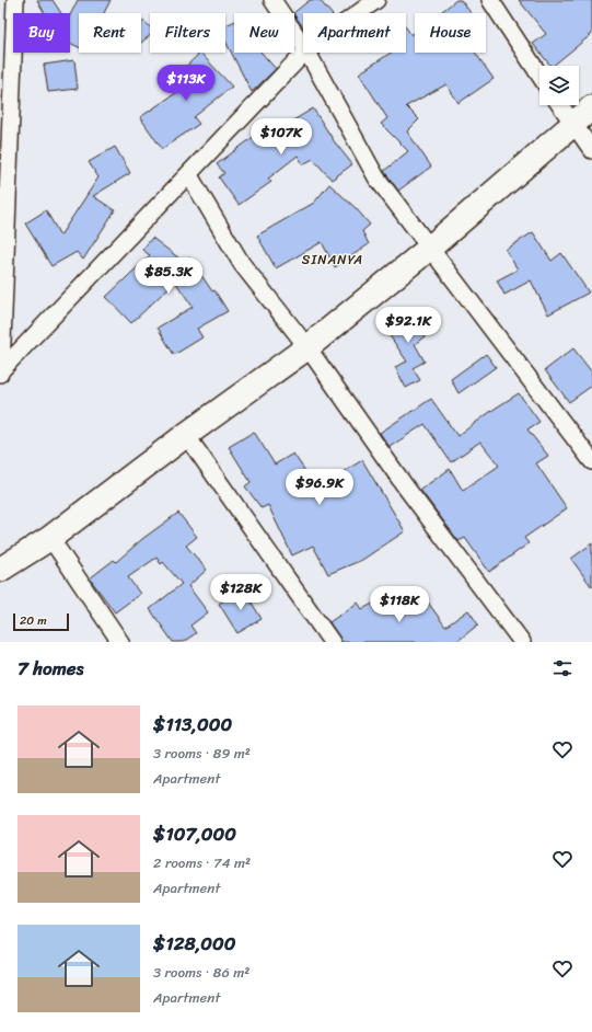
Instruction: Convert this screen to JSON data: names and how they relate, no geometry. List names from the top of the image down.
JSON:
{
  "districts": ["SINANYA"],
  "scale_bar": "20 m",
  "page": {
    "chip": [
      "Buy",
      "Rent",
      "Filters",
      "New",
      "Apartment",
      "House"
    ],
    "price": [
      "$113K",
      "$107K",
      "$85.3K",
      "$92.1K",
      "$96.9K",
      "$128K",
      "$118K"
    ],
    "scale": "20 m",
    "heading": "7 homes",
    "list": [
      {
        "name": "$113,000",
        "note": "3 rooms · 89 m² · Apartment"
      },
      {
        "name": "$107,000",
        "note": "2 rooms · 74 m² · Apartment"
      },
      {
        "name": "$128,000",
        "note": "3 rooms · 86 m² · Apartment"
      }
    ]
  }
}
